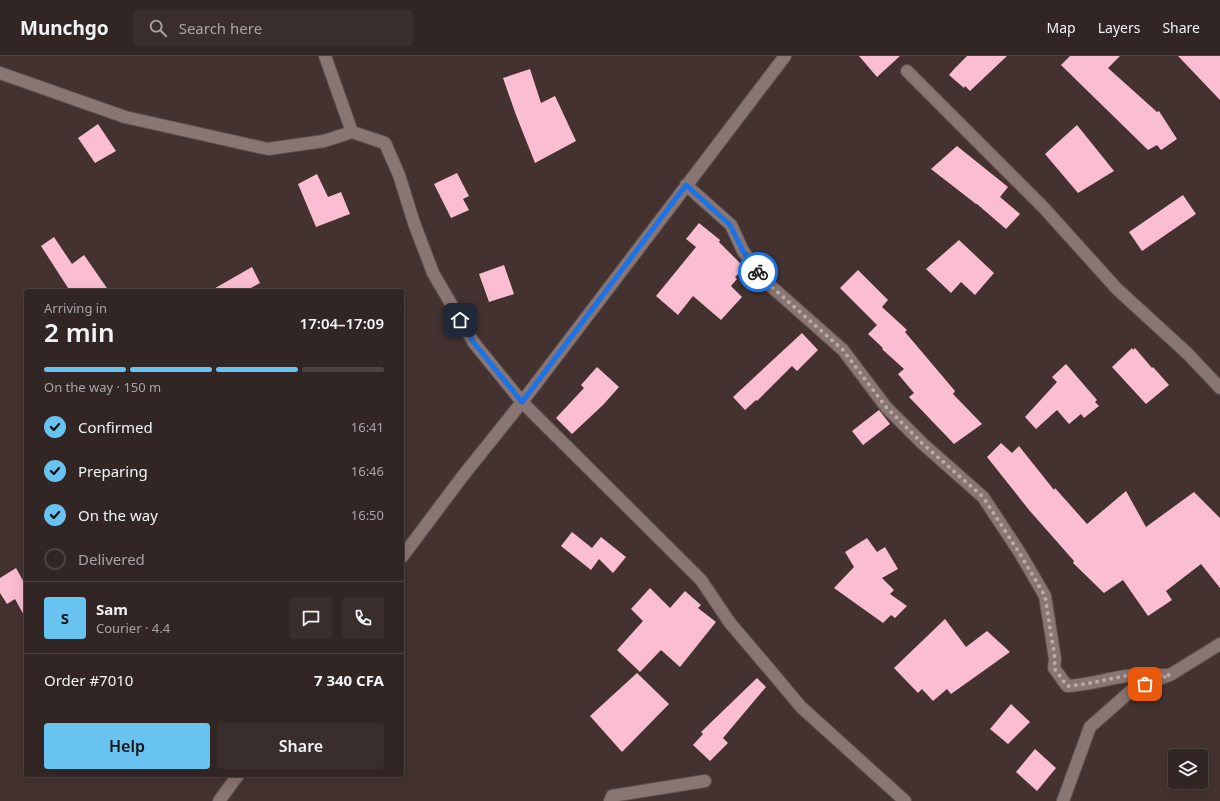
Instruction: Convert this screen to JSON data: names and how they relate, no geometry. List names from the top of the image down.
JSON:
{
  "page": {
    "header": "Munchgo",
    "search": "Search here",
    "nav": ["Map", "Layers", "Share"],
    "heading": ["2 min", "Arriving in", "17:04–17:09"],
    "panel": [
      "Sam",
      "Courier · 4.4",
      "Order #7010",
      "7 340 CFA"
    ],
    "bar": "On the way · 150 m",
    "list": [
      ["Confirmed", "16:41"],
      ["Preparing", "16:46"],
      ["On the way", "16:50"],
      "Delivered"
    ],
    "round": "S",
    "buttons": ["Help", "Share"]
  }
}
